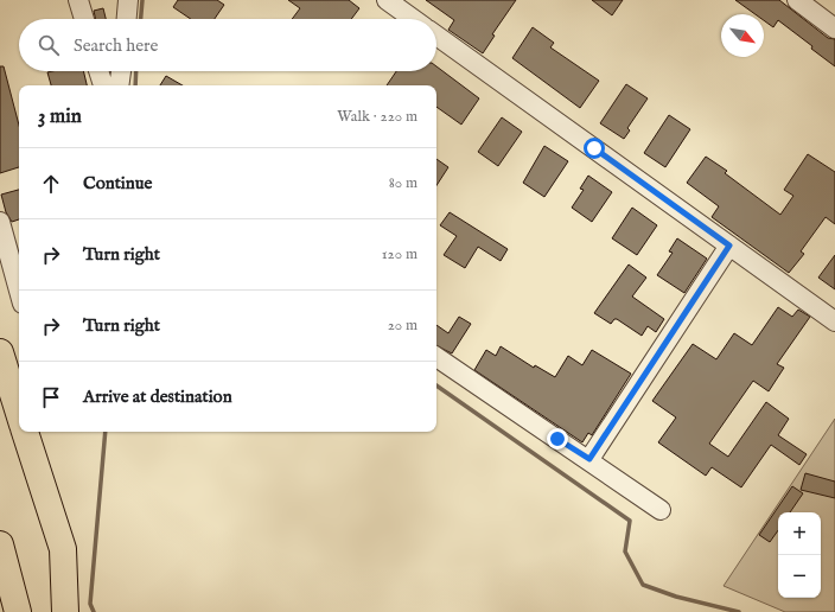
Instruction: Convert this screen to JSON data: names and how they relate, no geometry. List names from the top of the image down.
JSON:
{
  "north": "bottom right",
  "page": {
    "search": "Search here",
    "heading": ["3 min", "Walk · 220 m"],
    "list": [
      ["Continue", "80 m"],
      ["Turn right", "120 m"],
      ["Turn right", "20 m"],
      "Arrive at destination"
    ],
    "map_buttons": ["+", "−"]
  }
}
